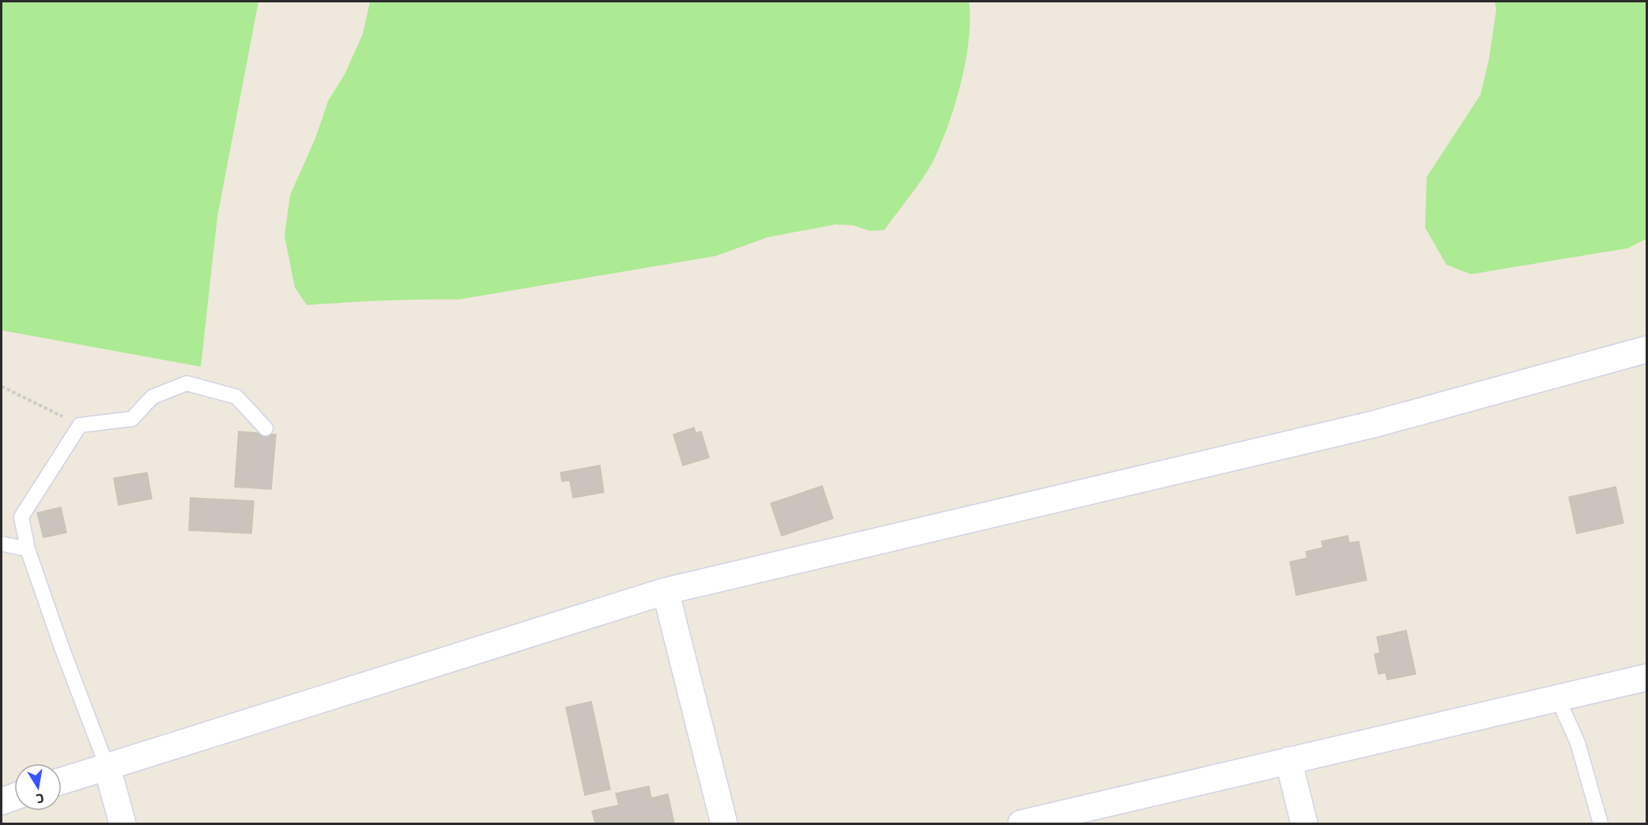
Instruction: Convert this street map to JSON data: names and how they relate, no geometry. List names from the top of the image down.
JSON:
{
  "north": "bottom"
}
